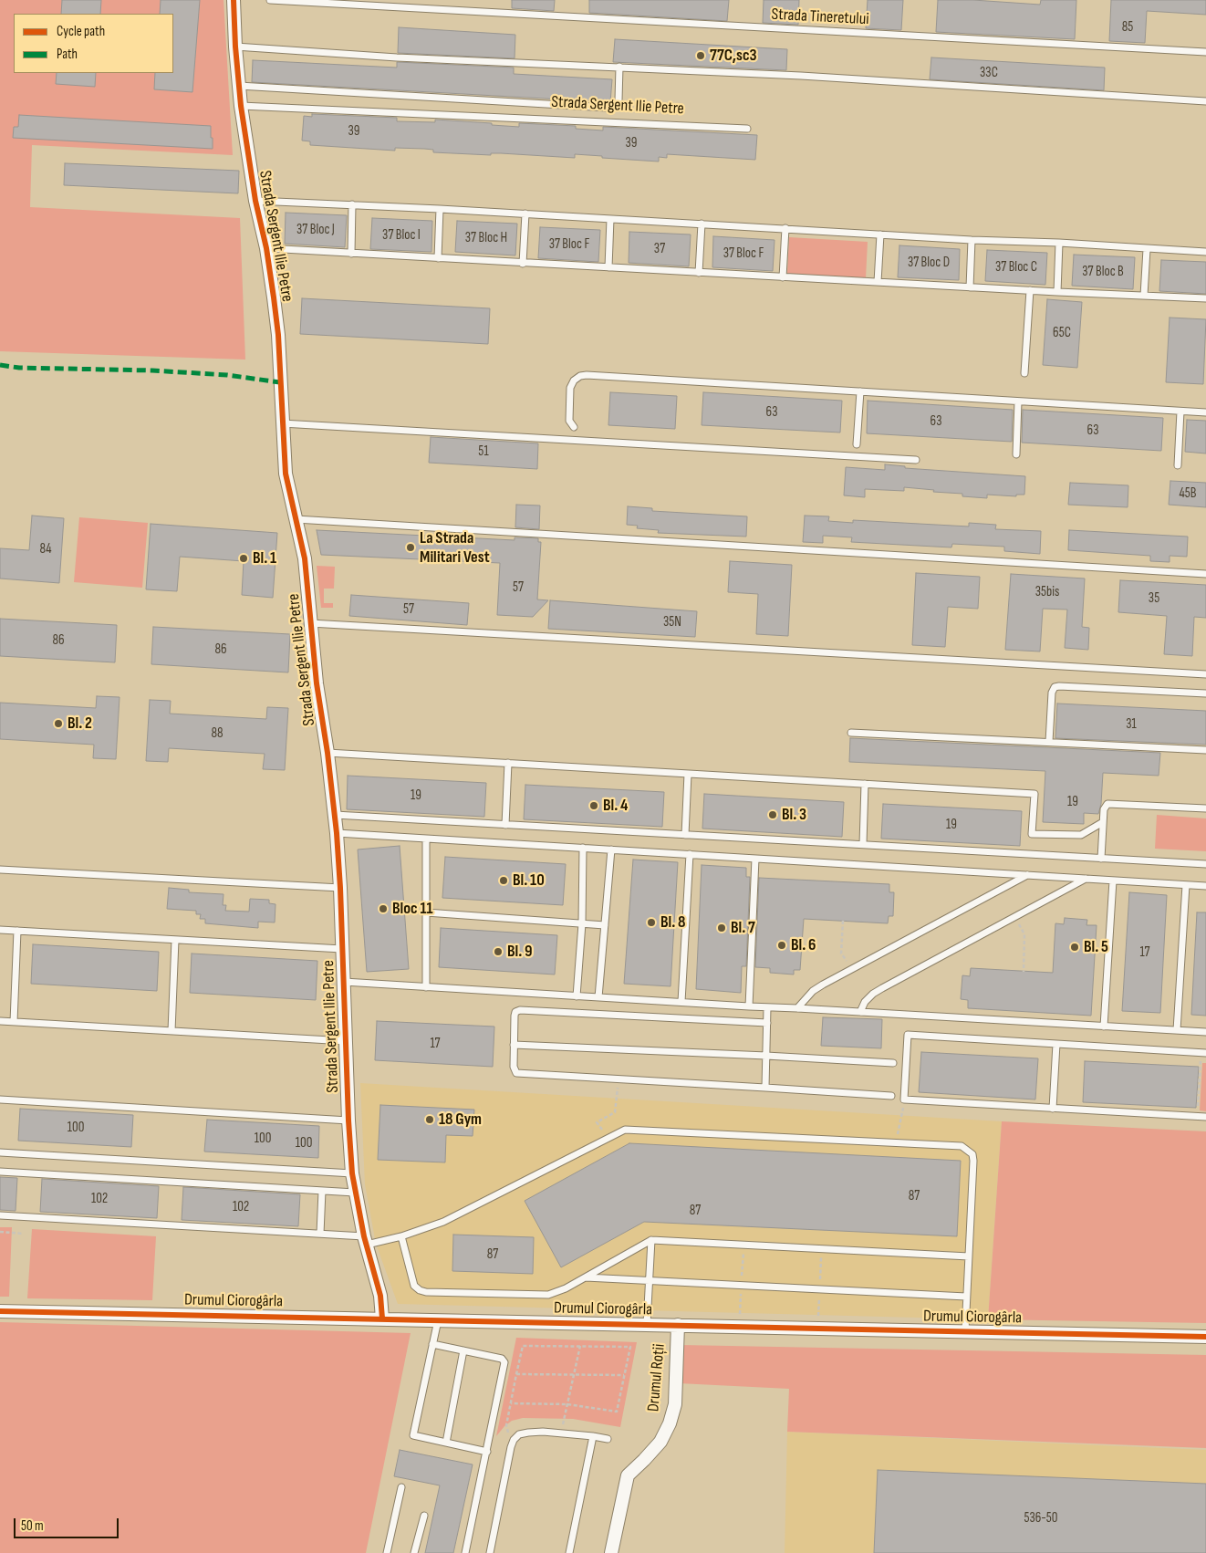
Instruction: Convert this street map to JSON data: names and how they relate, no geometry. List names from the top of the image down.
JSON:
{
  "streets": {
    "street": ["Strada Sergent Ilie Petre", "Drumul Ciorogârla", "Drumul Roții"],
    "lane": ["Strada Tineretului"]
  },
  "crossings": [
    ["Strada Sergent Ilie Petre", "Drumul Ciorogârla"],
    ["Drumul Ciorogârla", "Drumul Roții"]
  ],
  "places": [
    "77C,sc3",
    "La Strada Militari Vest",
    "Bl. 1",
    "Bl. 2",
    "Bl. 4",
    "Bl. 3",
    "Bl. 10",
    "Bloc 11",
    "Bl. 8",
    "Bl. 7",
    "Bl. 6",
    "Bl. 5",
    "Bl. 9",
    "18 Gym"
  ],
  "house_numbers": [
    "85",
    "33C",
    "39",
    "39",
    "37 Bloc J",
    "37 Bloc I",
    "37 Bloc H",
    "37 Bloc F",
    "37",
    "37 Bloc F",
    "37 Bloc D",
    "37 Bloc C",
    "37 Bloc B",
    "65C",
    "63",
    "63",
    "63",
    "51",
    "45B",
    "84",
    "57",
    "35bis",
    "35",
    "57",
    "35N",
    "86",
    "86",
    "31",
    "88",
    "19",
    "19",
    "19",
    "17",
    "17",
    "100",
    "100",
    "100",
    "87",
    "102",
    "102",
    "87",
    "87",
    "536-50"
  ],
  "legend": ["Cycle path", "Path"],
  "scale_bar": "50 m"
}
